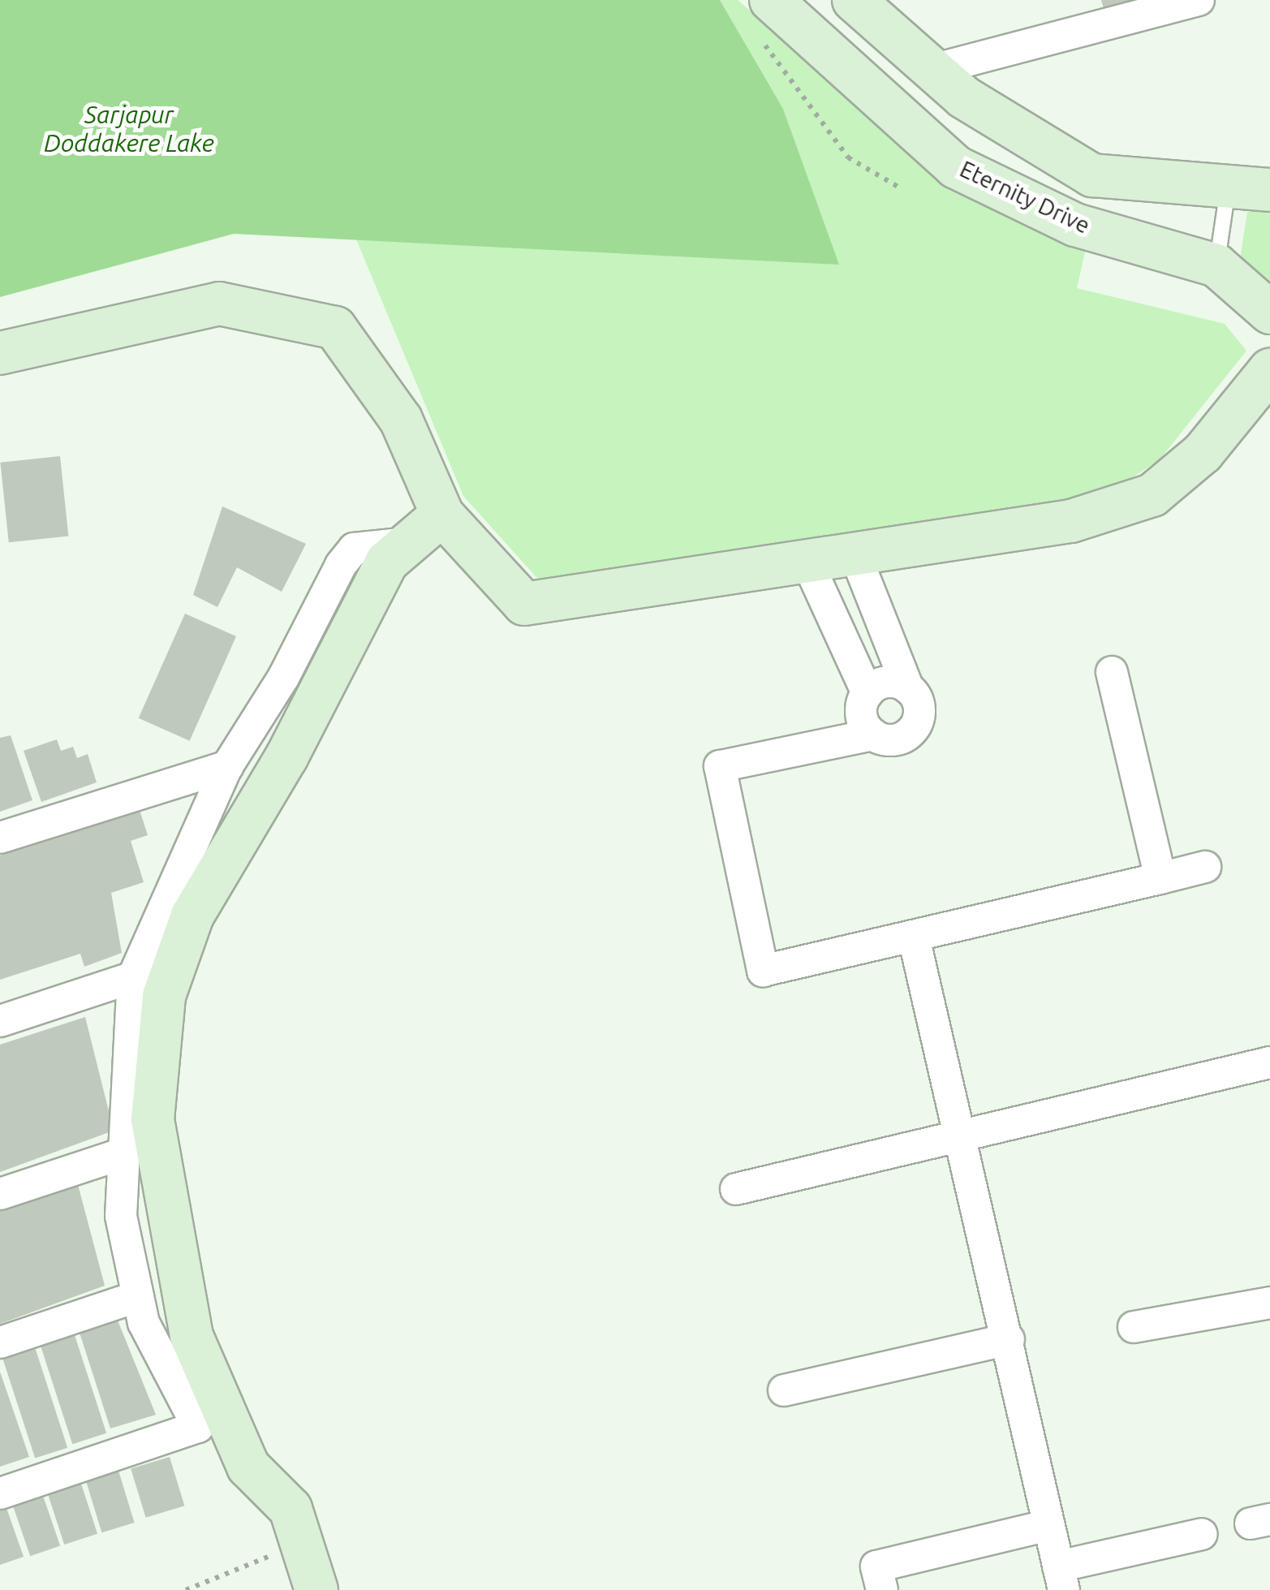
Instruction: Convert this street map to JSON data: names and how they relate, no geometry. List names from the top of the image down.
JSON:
{
  "streets": {
    "street": ["Eternity Drive"]
  },
  "water": ["Sarjapur Doddakere Lake"]
}
